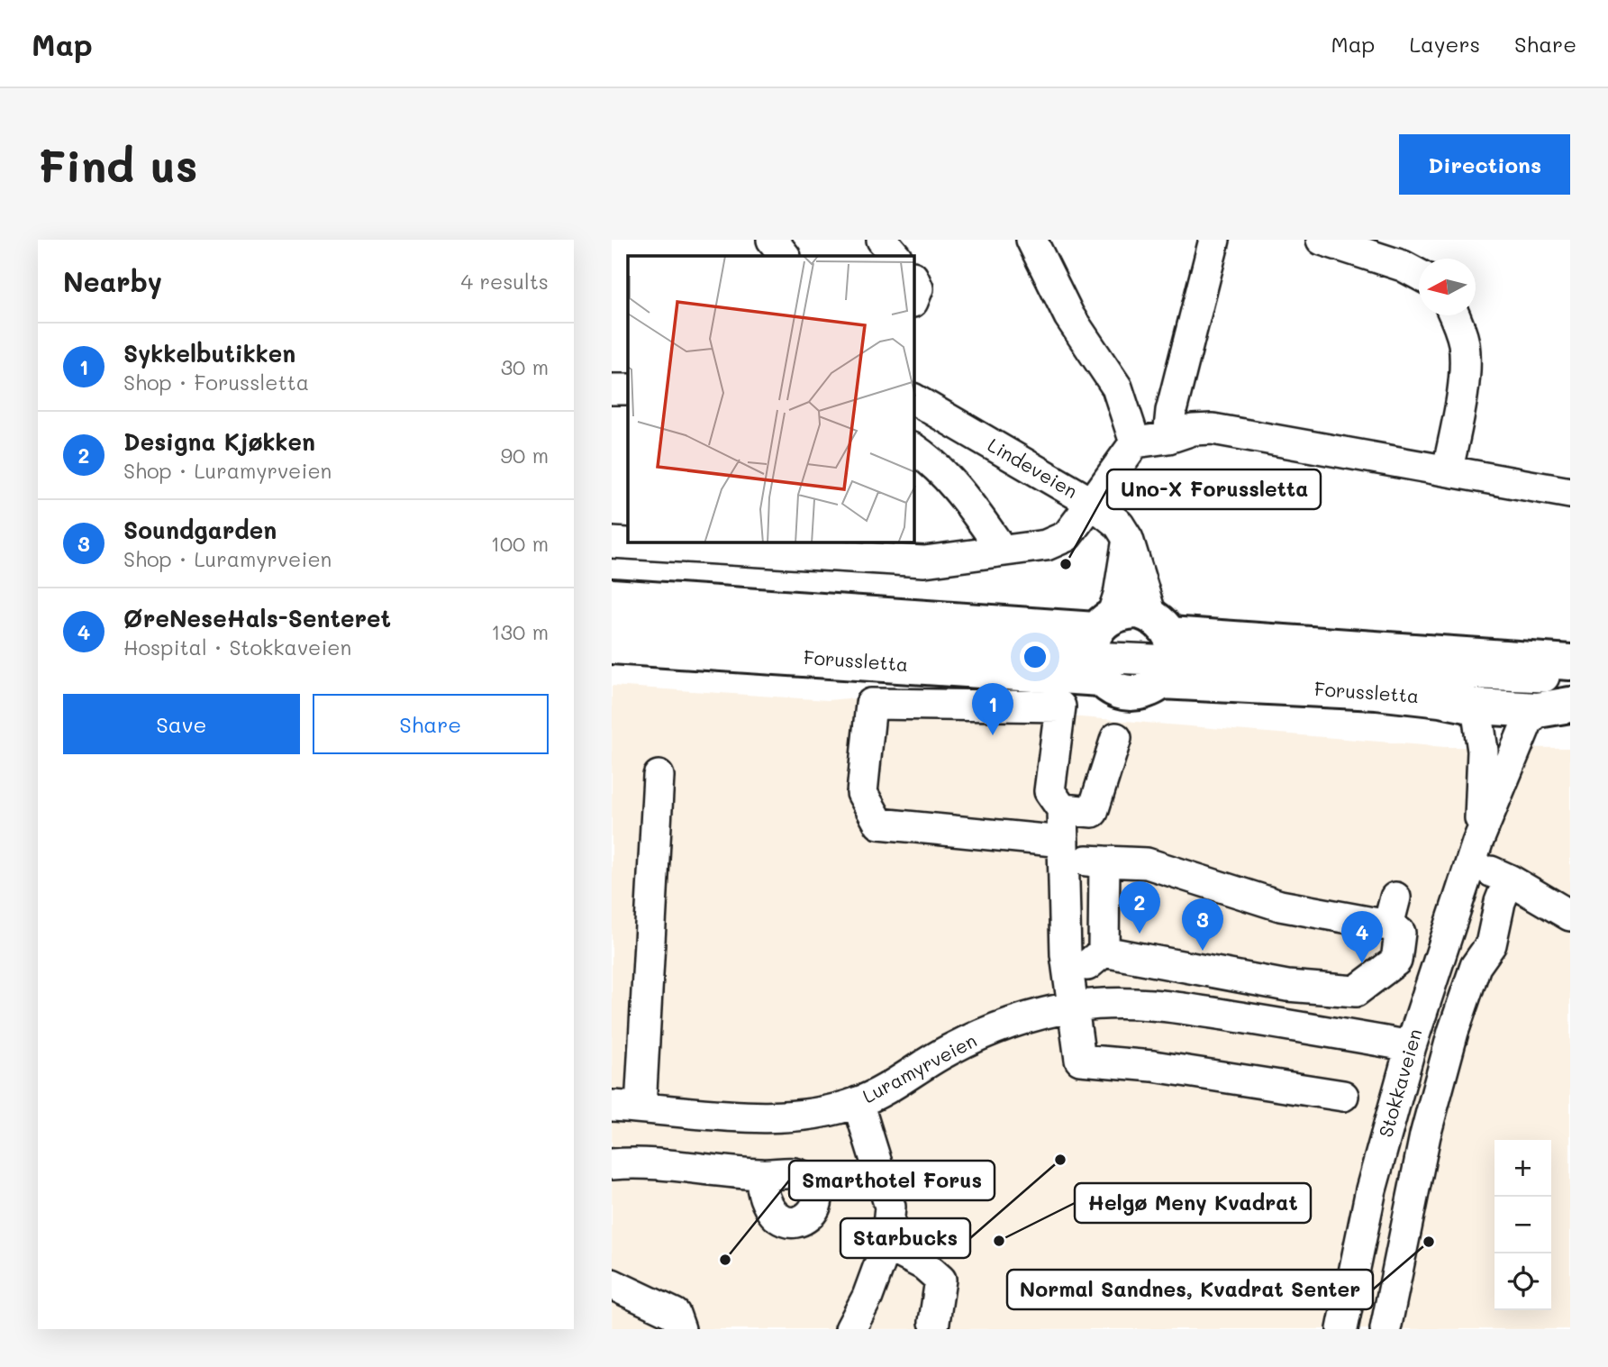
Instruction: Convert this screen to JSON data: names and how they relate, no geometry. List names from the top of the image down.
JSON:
{
  "streets": {
    "main road": ["Forussletta"],
    "street": ["Lindeveien", "Luramyrveien", "Stokkaveien"]
  },
  "crossings": [
    ["Forussletta", "Stokkaveien"],
    ["Luramyrveien", "Stokkaveien"]
  ],
  "places": [
    "Uno-X Forussletta",
    "Starbucks",
    "Helgø Meny Kvadrat",
    "Normal Sandnes, Kvadrat Senter",
    "Smarthotel Forus"
  ],
  "north": "left",
  "page": {
    "header": "Map",
    "nav": ["Map", "Layers", "Share"],
    "buttons": [
      "Directions",
      ["Save", "Share"]
    ],
    "title": "Find us",
    "heading": ["Nearby", "4 results"],
    "list": [
      {
        "mark": "1",
        "name": "Sykkelbutikken",
        "note": "Shop · Forussletta",
        "value": "30 m"
      },
      {
        "mark": "2",
        "name": "Designa Kjøkken",
        "note": "Shop · Luramyrveien",
        "value": "90 m"
      },
      {
        "mark": "3",
        "name": "Soundgarden",
        "note": "Shop · Luramyrveien",
        "value": "100 m"
      },
      {
        "mark": "4",
        "name": "ØreNeseHals-Senteret",
        "note": "Hospital · Stokkaveien",
        "value": "130 m"
      }
    ],
    "pins": [
      "1",
      "2",
      "3",
      "4"
    ],
    "map_buttons": ["+", "−"]
  }
}
